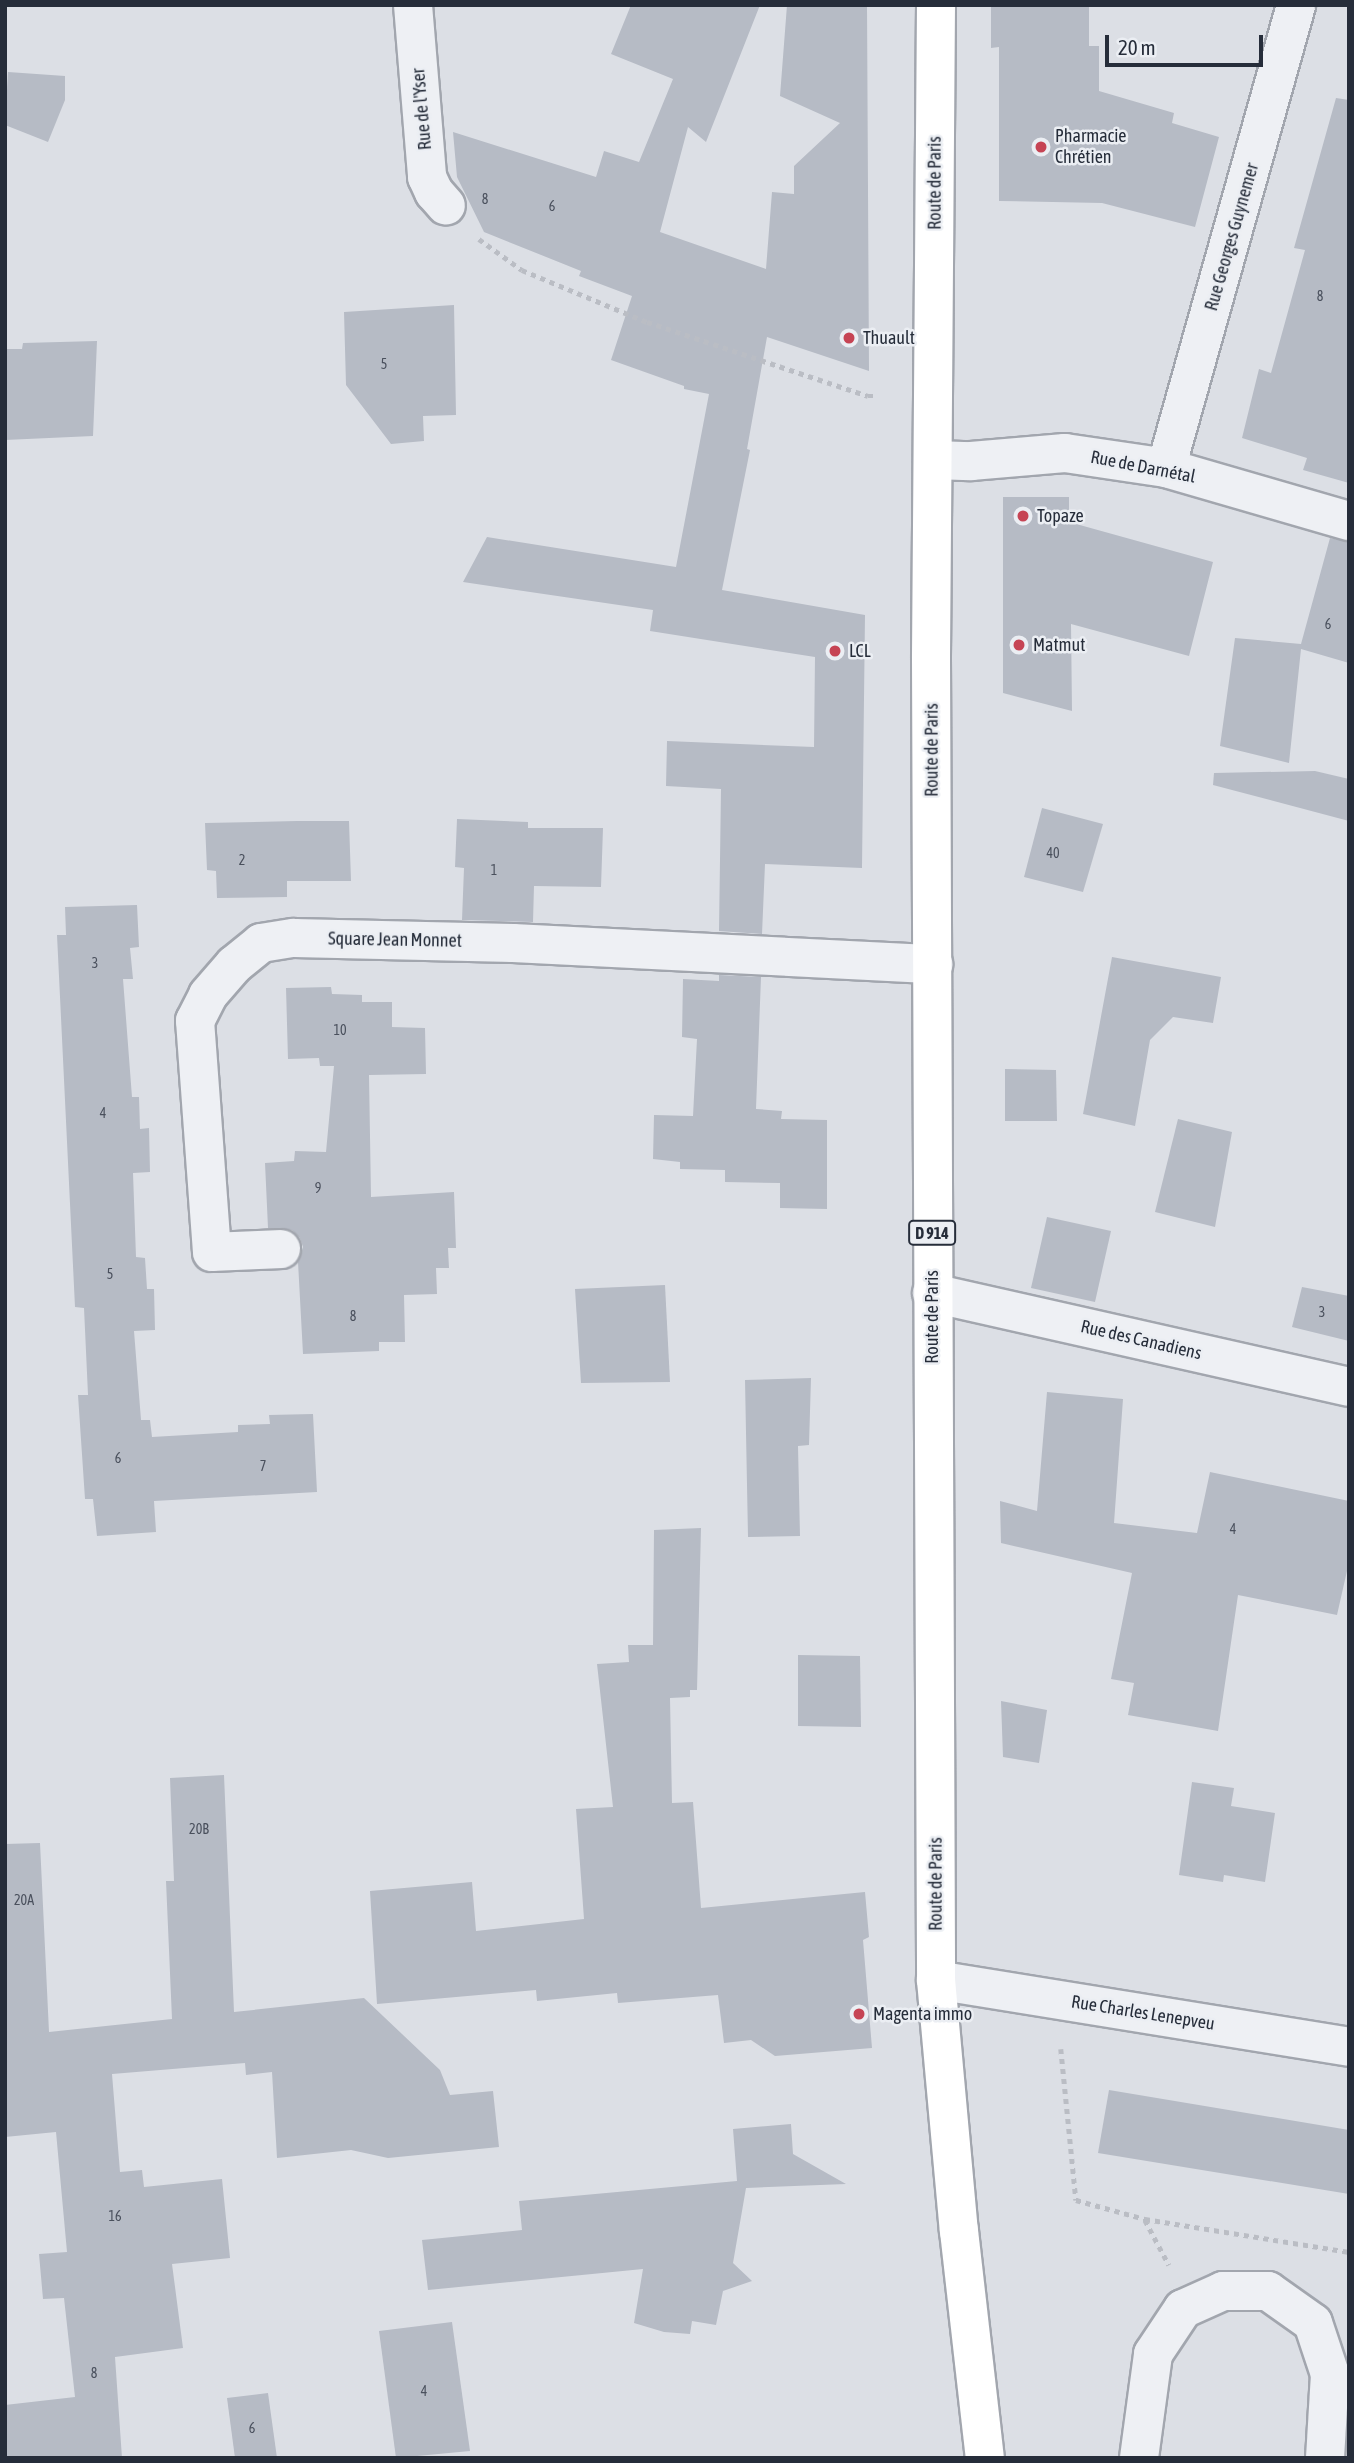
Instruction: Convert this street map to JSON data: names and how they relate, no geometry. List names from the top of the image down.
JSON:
{
  "streets": {
    "main road": ["Route de Paris", "D 914"],
    "street": [
      "Rue de l'Yser",
      "Rue Georges Guynemer",
      "Rue de Darnétal",
      "Square Jean Monnet",
      "Rue des Canadiens",
      "Rue Charles Lenepveu"
    ]
  },
  "crossings": [
    ["Route de Paris", "Rue de Darnétal"],
    ["Route de Paris", "Square Jean Monnet"],
    ["Route de Paris", "Rue des Canadiens"],
    ["Route de Paris", "Rue Charles Lenepveu"],
    ["Rue Georges Guynemer", "Rue de Darnétal"]
  ],
  "places": [
    "Pharmacie Chrétien",
    "Thuault",
    "Topaze",
    "Matmut",
    "LCL",
    "Magenta immo"
  ],
  "house_numbers": [
    "8",
    "6",
    "8",
    "5",
    "6",
    "40",
    "2",
    "1",
    "3",
    "10",
    "4",
    "9",
    "5",
    "3",
    "8",
    "6",
    "7",
    "4",
    "20B",
    "20A",
    "16",
    "8",
    "4",
    "6"
  ],
  "scale_bar": "20 m"
}
